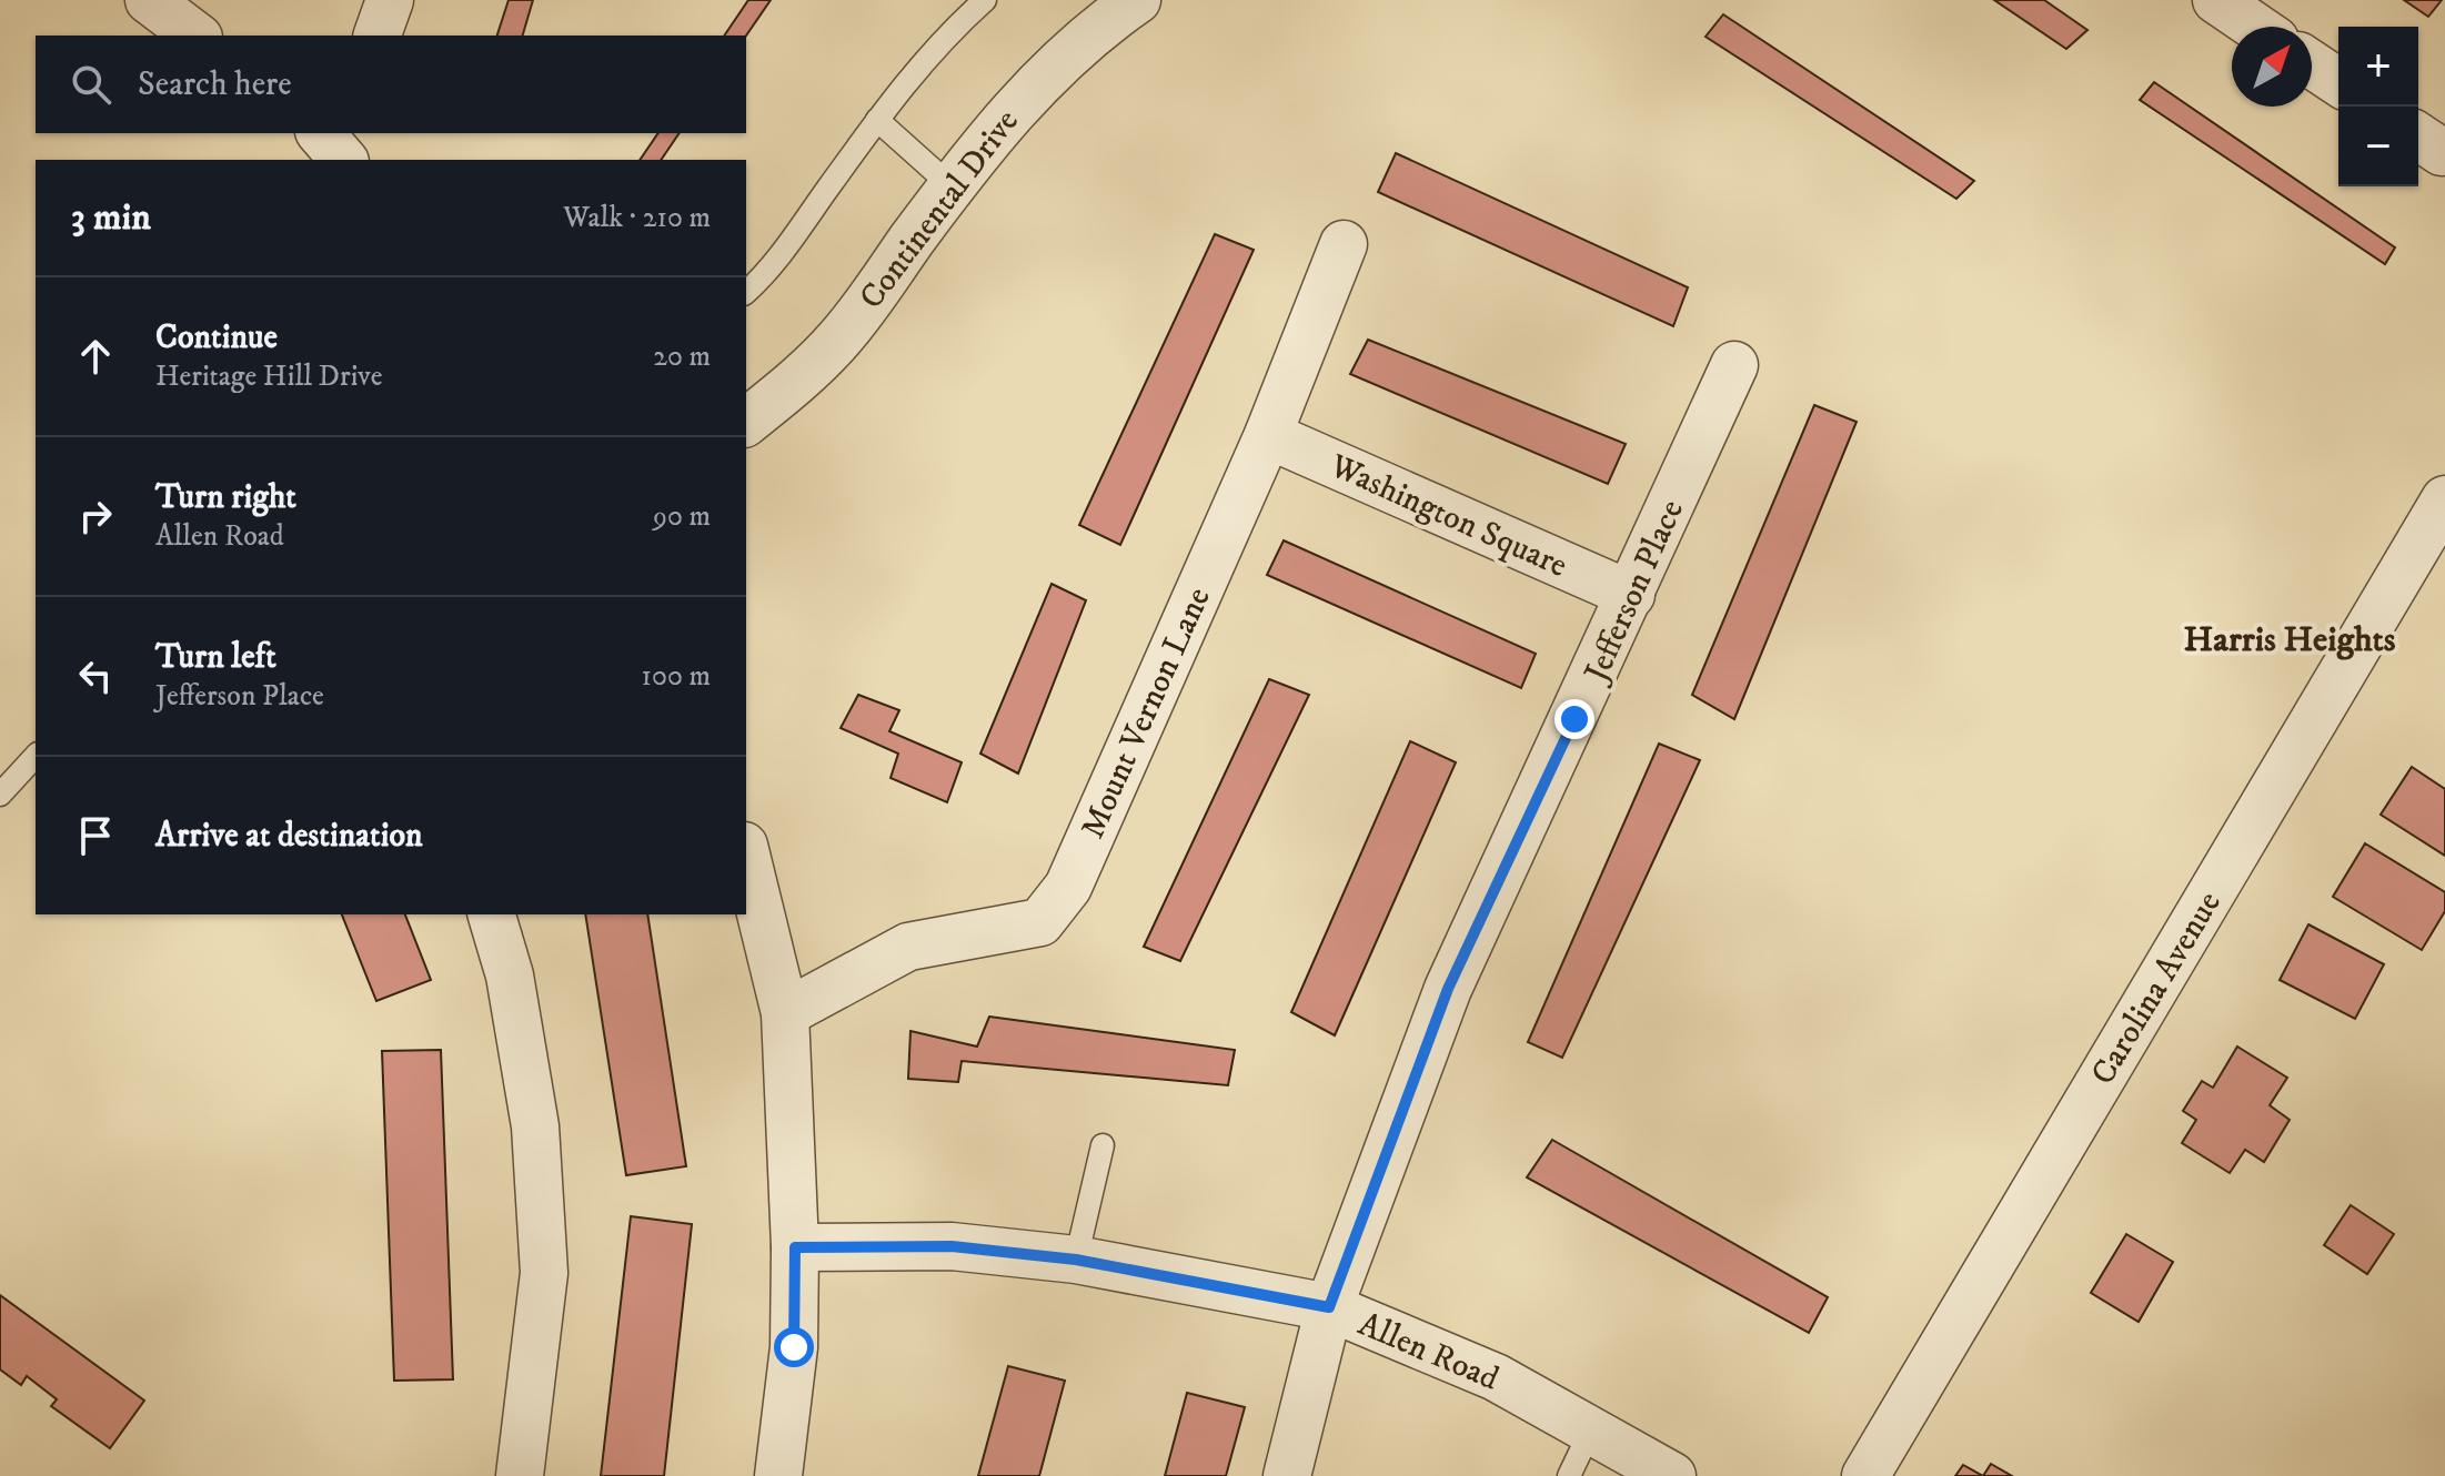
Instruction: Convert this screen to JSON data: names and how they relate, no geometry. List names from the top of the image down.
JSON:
{
  "streets": {
    "street": [
      "Continental Drive",
      "Washington Square",
      "Jefferson Place",
      "Mount Vernon Lane",
      "Carolina Avenue",
      "Allen Road"
    ]
  },
  "crossings": [
    ["Washington Square", "Jefferson Place"],
    ["Washington Square", "Mount Vernon Lane"],
    ["Jefferson Place", "Allen Road"]
  ],
  "districts": ["Harris Heights"],
  "north": "top right",
  "page": {
    "map_buttons": ["+", "−"],
    "search": "Search here",
    "heading": ["3 min", "Walk · 210 m"],
    "list": [
      ["Continue", "Heritage Hill Drive", "20 m"],
      ["Turn right", "Allen Road", "90 m"],
      ["Turn left", "Jefferson Place", "100 m"],
      "Arrive at destination"
    ]
  }
}
